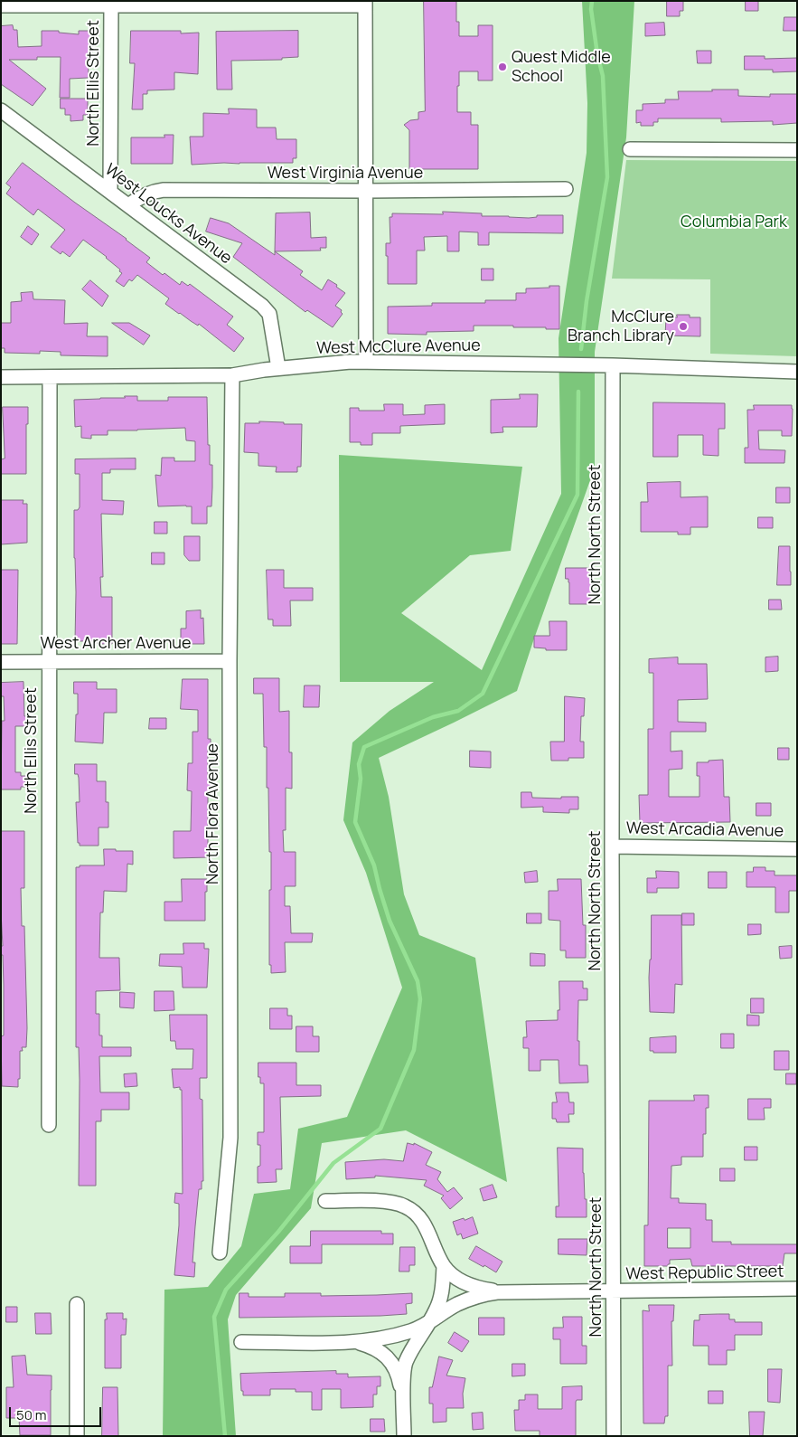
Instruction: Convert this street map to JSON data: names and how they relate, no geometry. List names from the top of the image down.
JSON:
{
  "streets": {
    "street": [
      "North Ellis Street",
      "West Virginia Avenue",
      "West Loucks Avenue",
      "West McClure Avenue",
      "North North Street",
      "West Archer Avenue",
      "North Flora Avenue",
      "West Arcadia Avenue",
      "West Republic Street"
    ]
  },
  "crossings": [
    ["North Ellis Street", "West Loucks Avenue"],
    ["North Ellis Street", "West McClure Avenue"],
    ["North Ellis Street", "West Archer Avenue"],
    ["West Virginia Avenue", "West Loucks Avenue"],
    ["West Loucks Avenue", "West McClure Avenue"],
    ["West McClure Avenue", "North North Street"],
    ["West McClure Avenue", "North Flora Avenue"],
    ["North North Street", "West Arcadia Avenue"],
    ["North North Street", "West Republic Street"],
    ["West Archer Avenue", "North Flora Avenue"]
  ],
  "parks": ["Columbia Park"],
  "places": ["Quest Middle School", "McClure Branch Library"],
  "scale_bar": "50 m"
}
